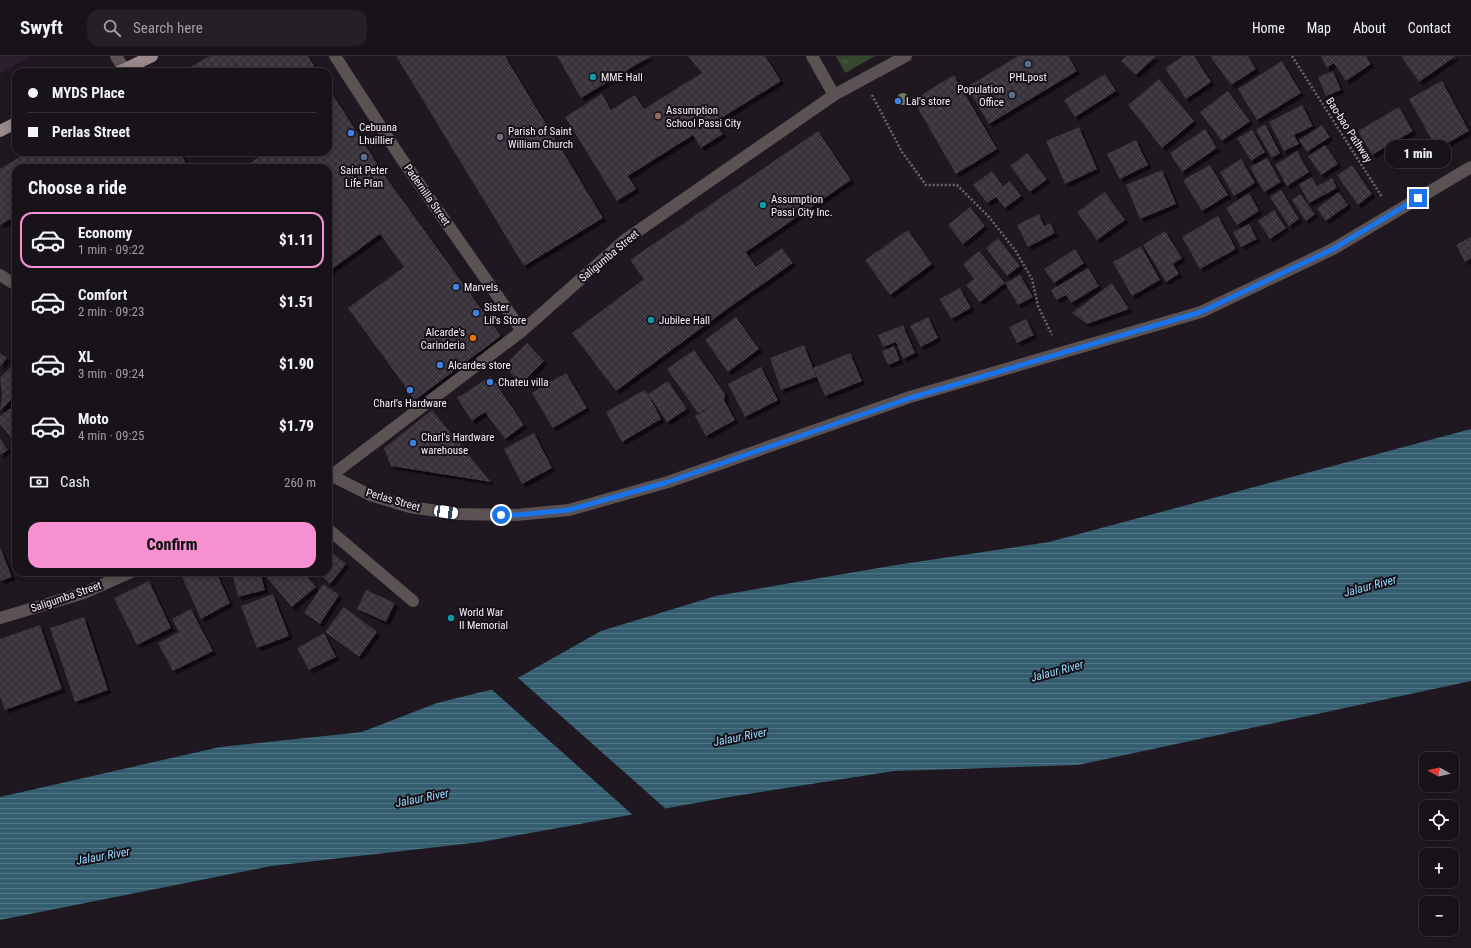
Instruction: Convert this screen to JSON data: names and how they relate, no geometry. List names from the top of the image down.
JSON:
{
  "streets": {
    "street": ["Padernilla Street", "Saligumba Street", "Perlas Street"],
    "path": ["Bao-bao Pathway"]
  },
  "crossings": [
    ["Bao-bao Pathway", "Perlas Street"],
    ["Padernilla Street", "Saligumba Street"]
  ],
  "water": ["Jalaur River"],
  "places": [
    "PHLpost",
    "MME Hall",
    "Population Office",
    "Lal's store",
    "Assumption School Passi City",
    "Cebuana Lhuillier",
    "Parish of Saint William Church",
    "Saint Peter Life Plan",
    "Assumption Passi City Inc.",
    "Marvels",
    "Sister Lil's Store",
    "Jubilee Hall",
    "Alcarde's Carinderia",
    "Alcardes store",
    "Chateu villa",
    "Charl's Hardware",
    "Charl's Hardware warehouse",
    "World War II Memorial"
  ],
  "north": "left",
  "page": {
    "header": "Swyft",
    "search": "Search here",
    "nav": [
      "Home",
      "Map",
      "About",
      "Contact"
    ],
    "banner": ["MYDS Place", "Perlas Street"],
    "bubble": "1 min",
    "heading": "Choose a ride",
    "list": [
      {
        "name": "Economy",
        "note": "1 min · 09:22",
        "value": "$1.11"
      },
      {
        "name": "Comfort",
        "note": "2 min · 09:23",
        "value": "$1.51"
      },
      {
        "name": "XL",
        "note": "3 min · 09:24",
        "value": "$1.90"
      },
      {
        "name": "Moto",
        "note": "4 min · 09:25",
        "value": "$1.79"
      }
    ],
    "pay": ["Cash", "260 m"],
    "buttons": "Confirm",
    "map_buttons": ["+", "−"]
  }
}
